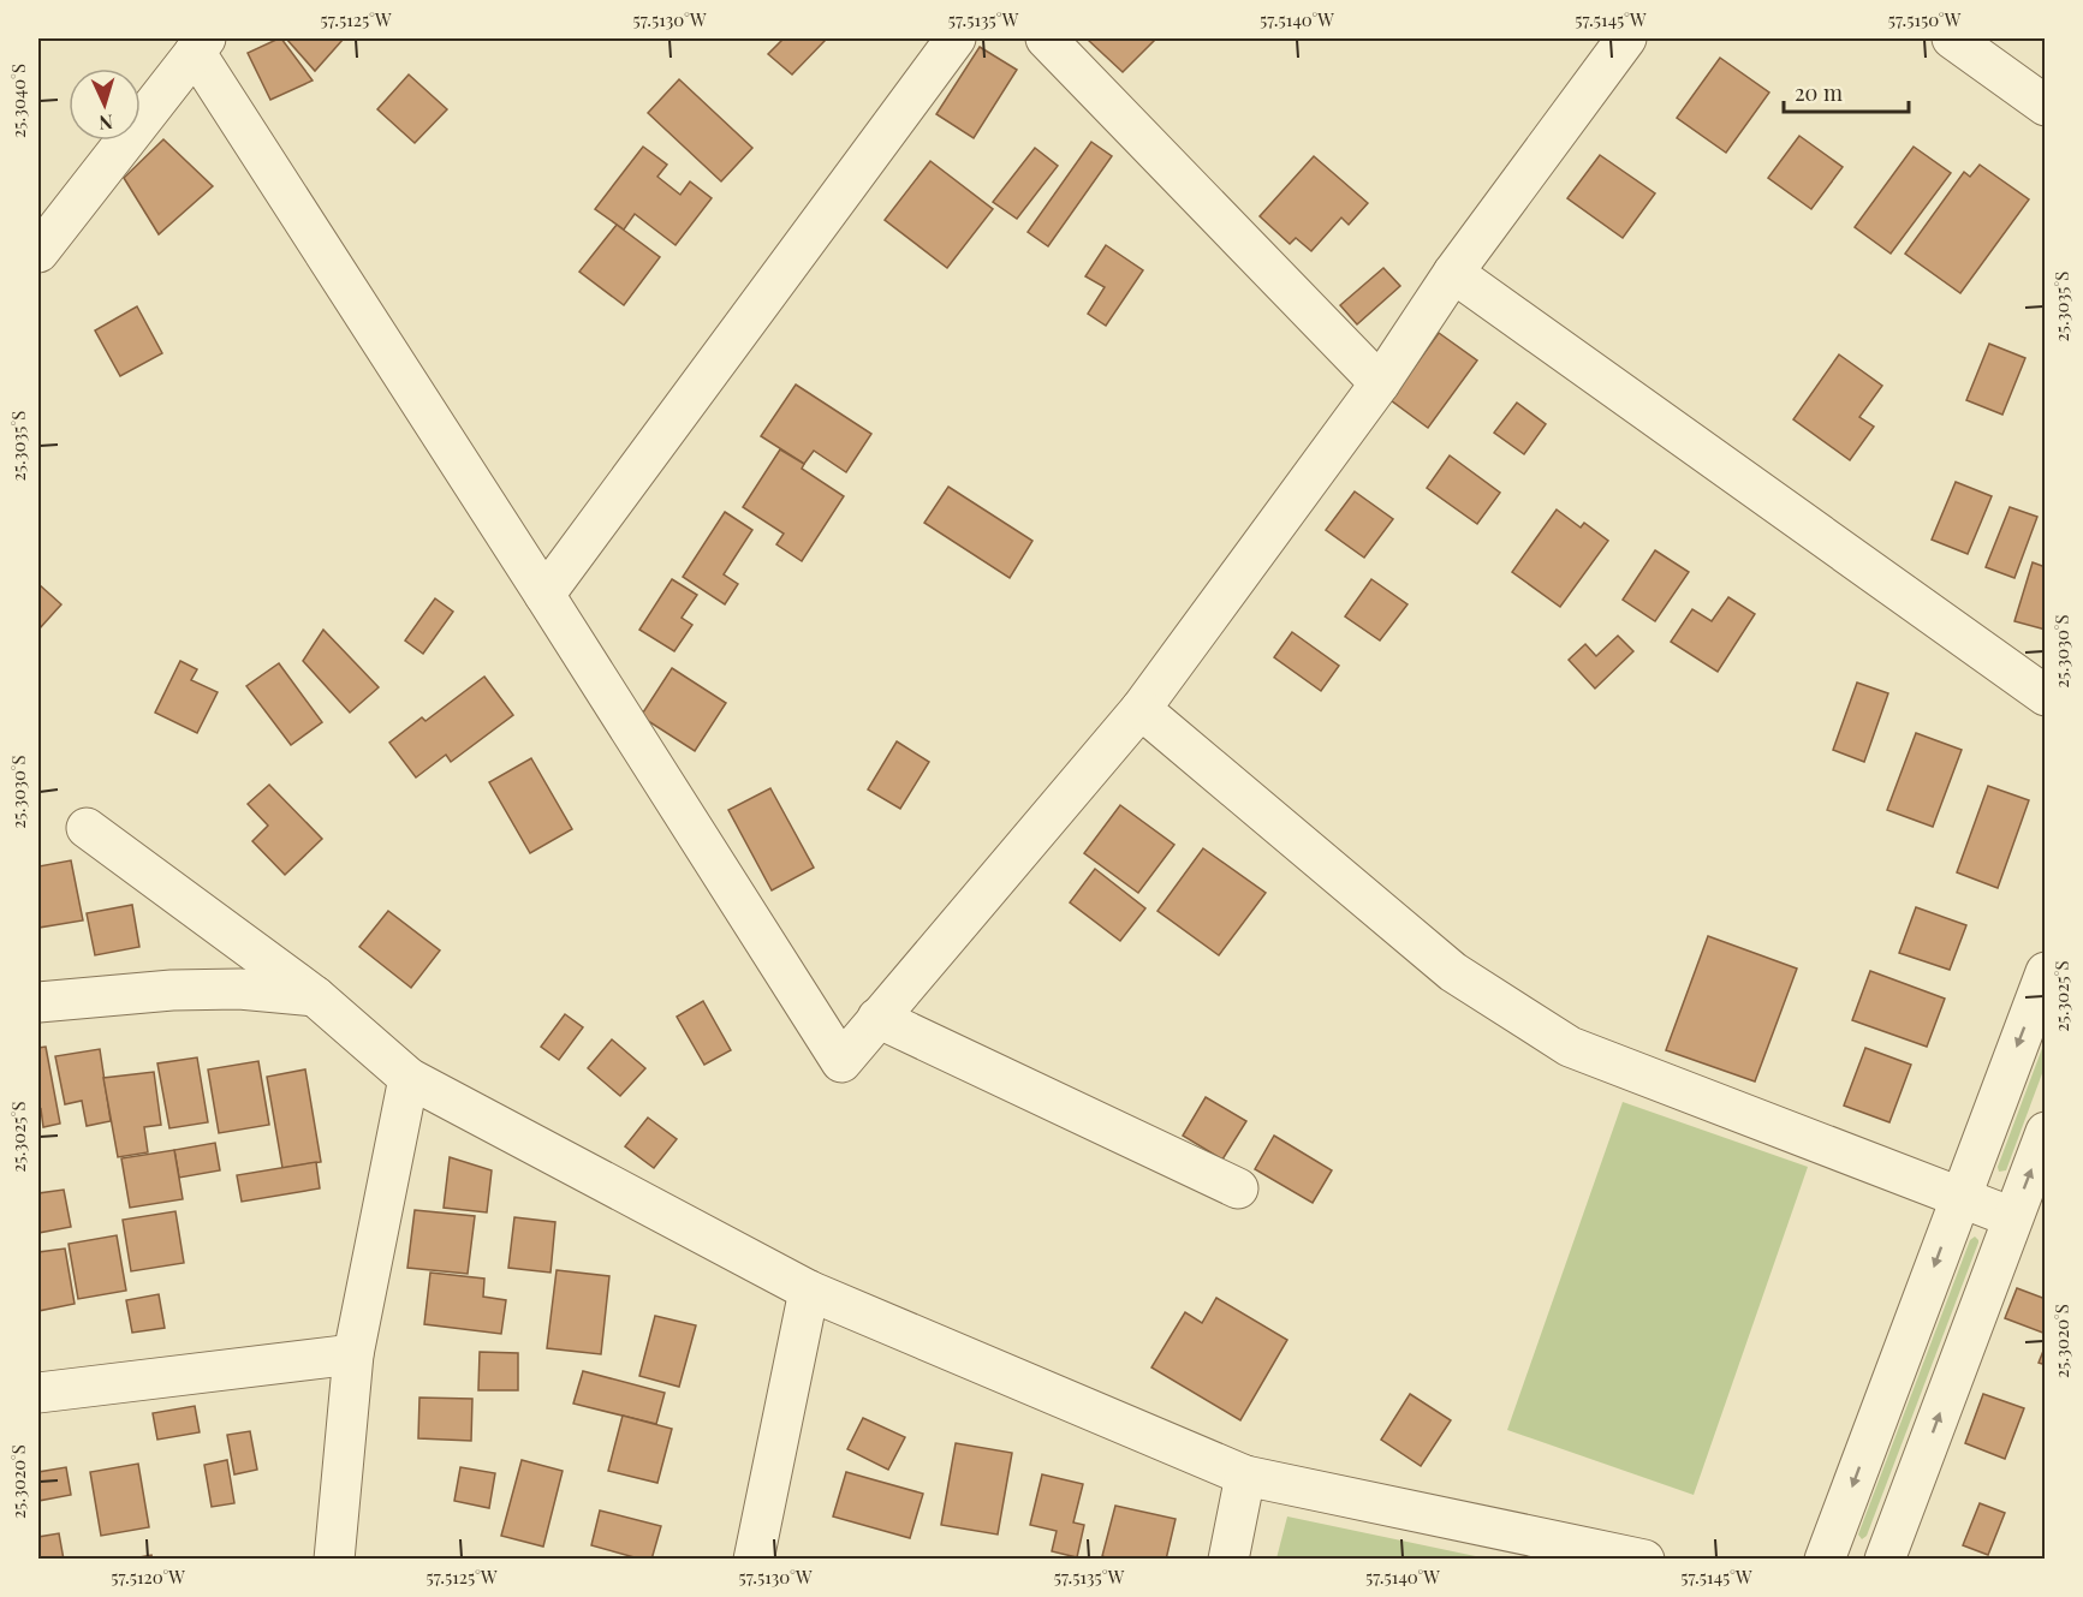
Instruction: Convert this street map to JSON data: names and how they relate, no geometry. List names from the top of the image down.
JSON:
{
  "scale_bar": "20 m",
  "north": "bottom",
  "coordinates": [
    "57.5125°W",
    "57.5130°W",
    "57.5135°W",
    "57.5140°W",
    "57.5145°W",
    "57.5150°W",
    "25.3040°S",
    "25.3035°S",
    "25.3030°S",
    "25.3025°S",
    "25.3020°S",
    "57.5120°W"
  ]
}
